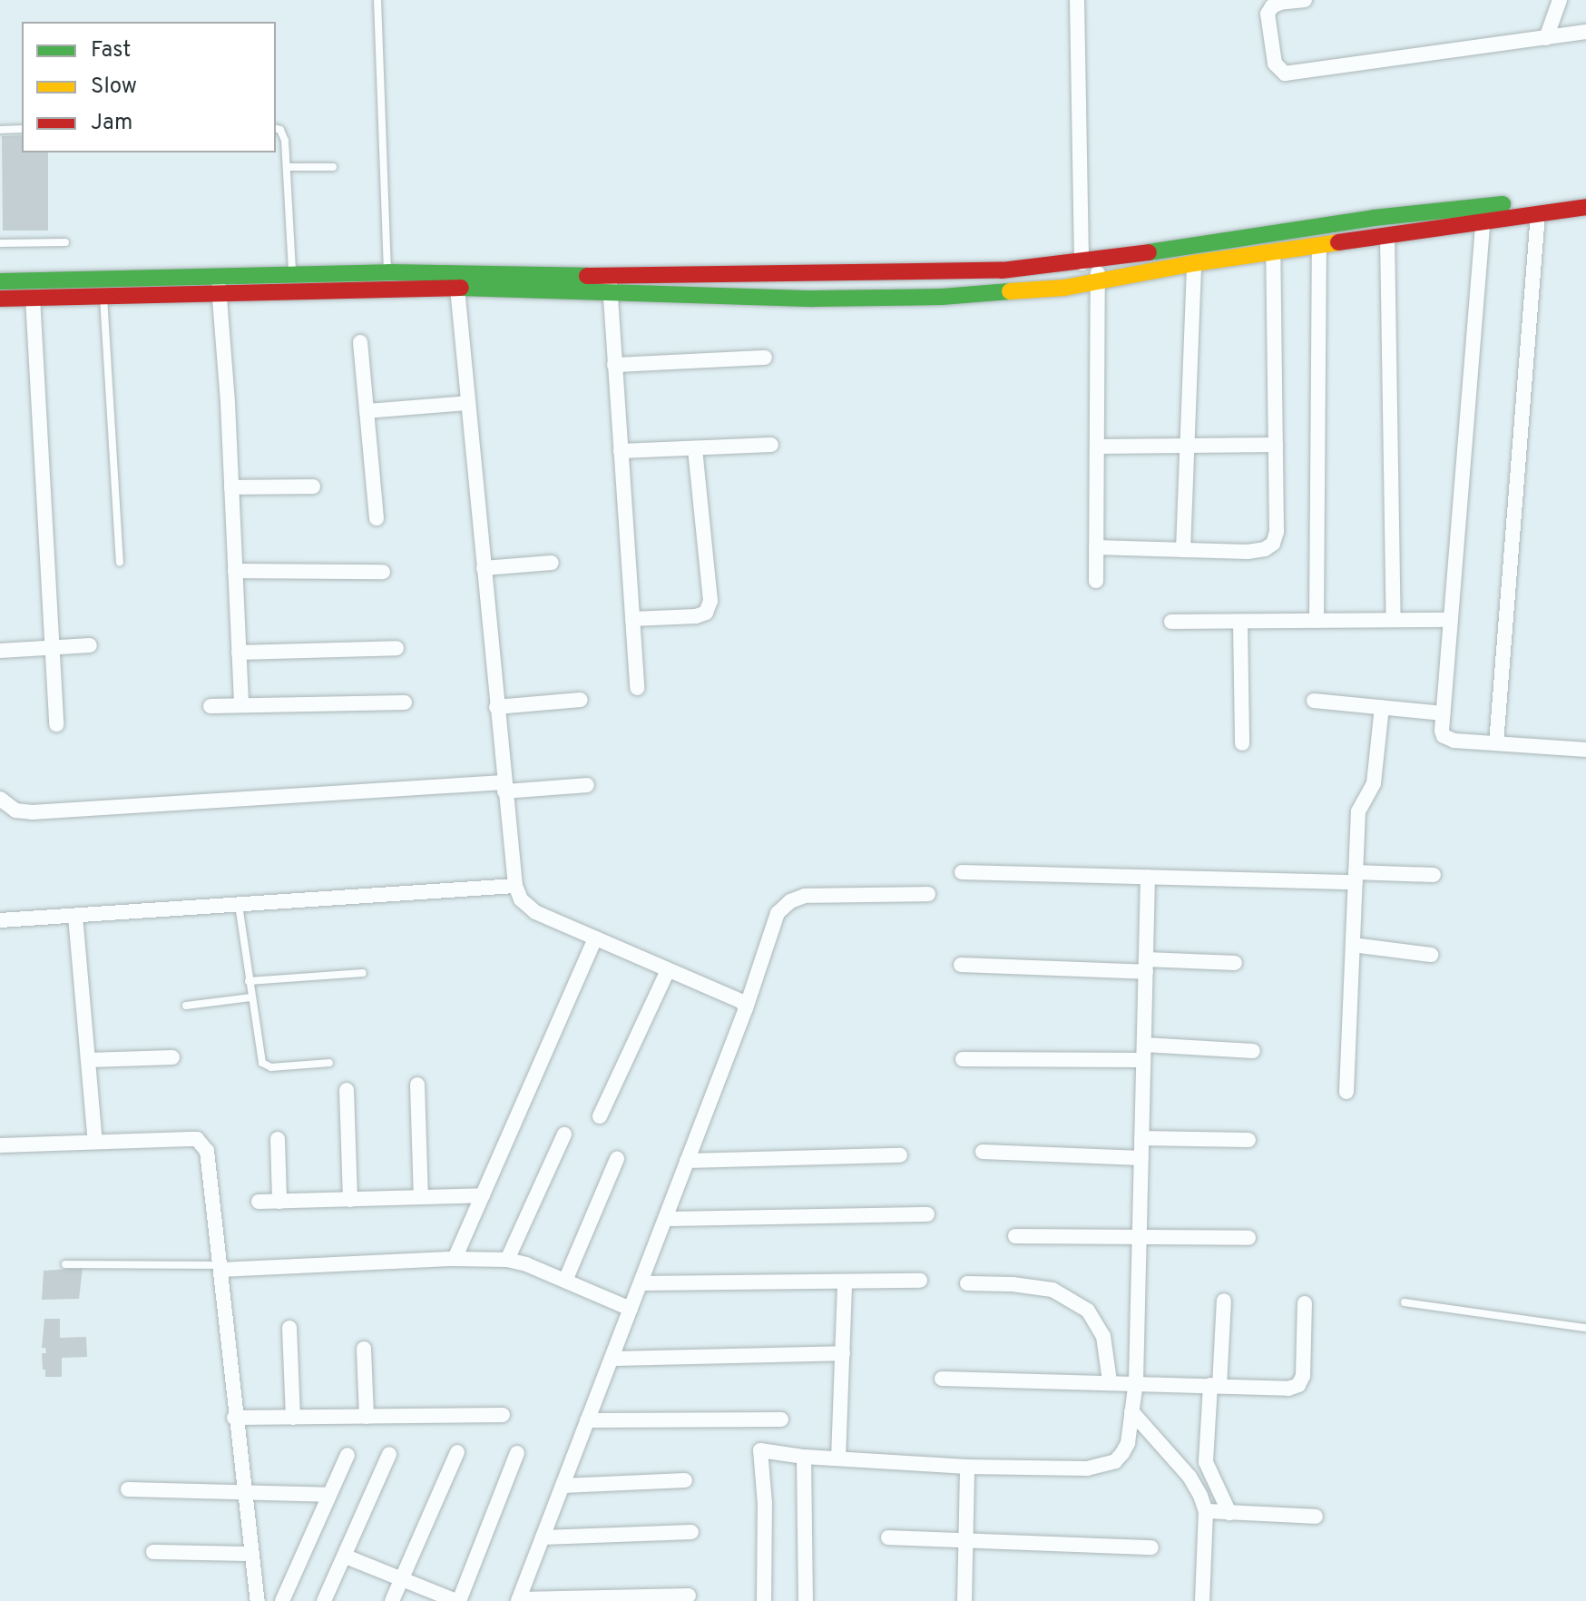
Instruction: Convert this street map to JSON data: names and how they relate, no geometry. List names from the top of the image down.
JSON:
{
  "legend": ["Fast", "Slow", "Jam"]
}
